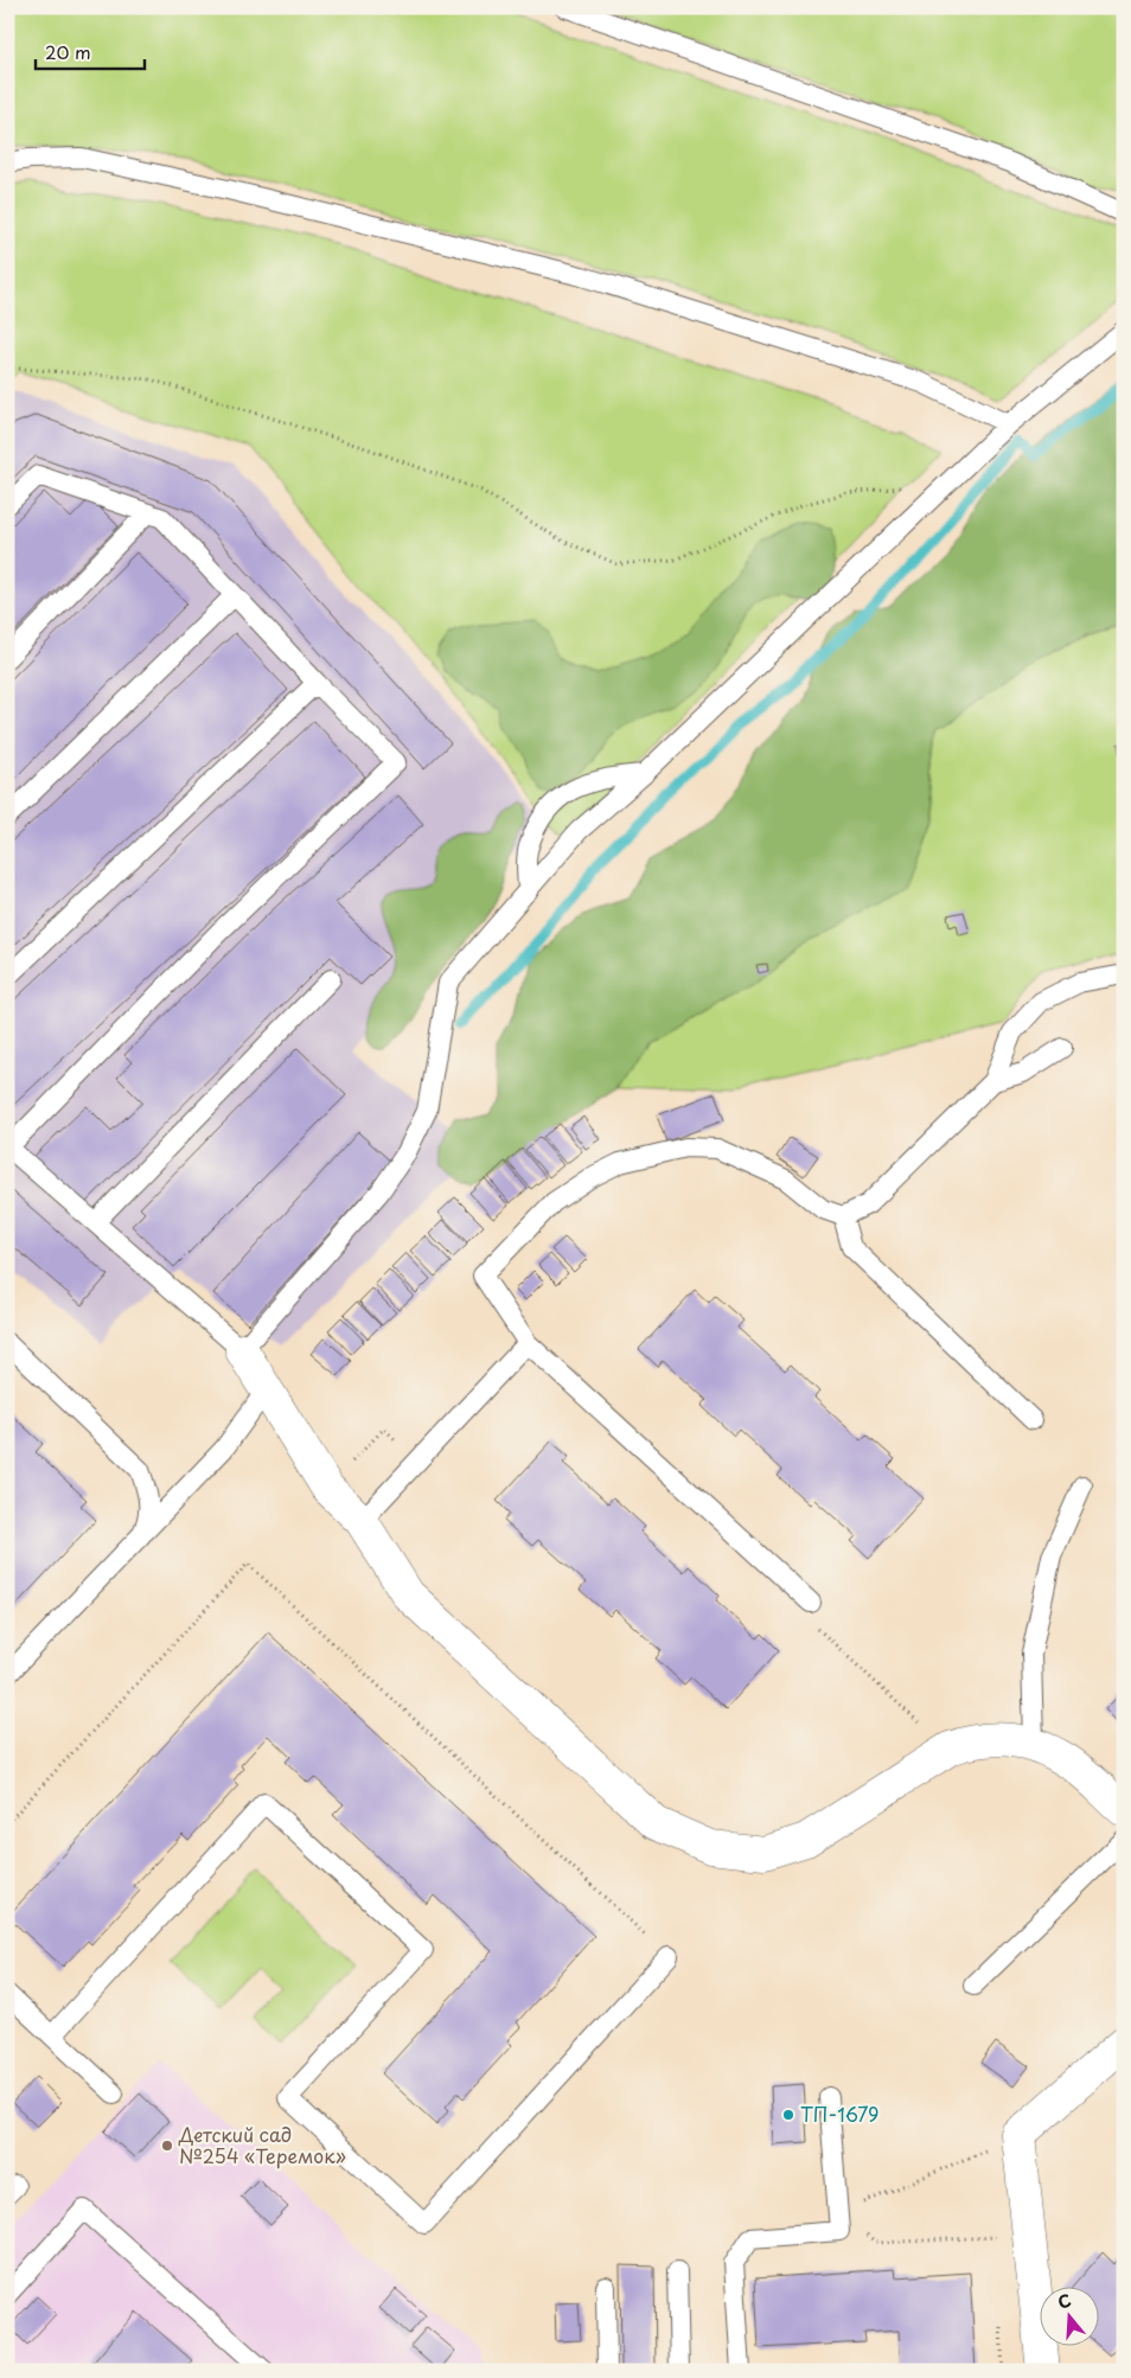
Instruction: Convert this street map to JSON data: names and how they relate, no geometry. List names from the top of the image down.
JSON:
{
  "places": ["ТП-1679", "Детский сад №254 «Теремок»"],
  "scale_bar": "20 m",
  "north": "top"
}
